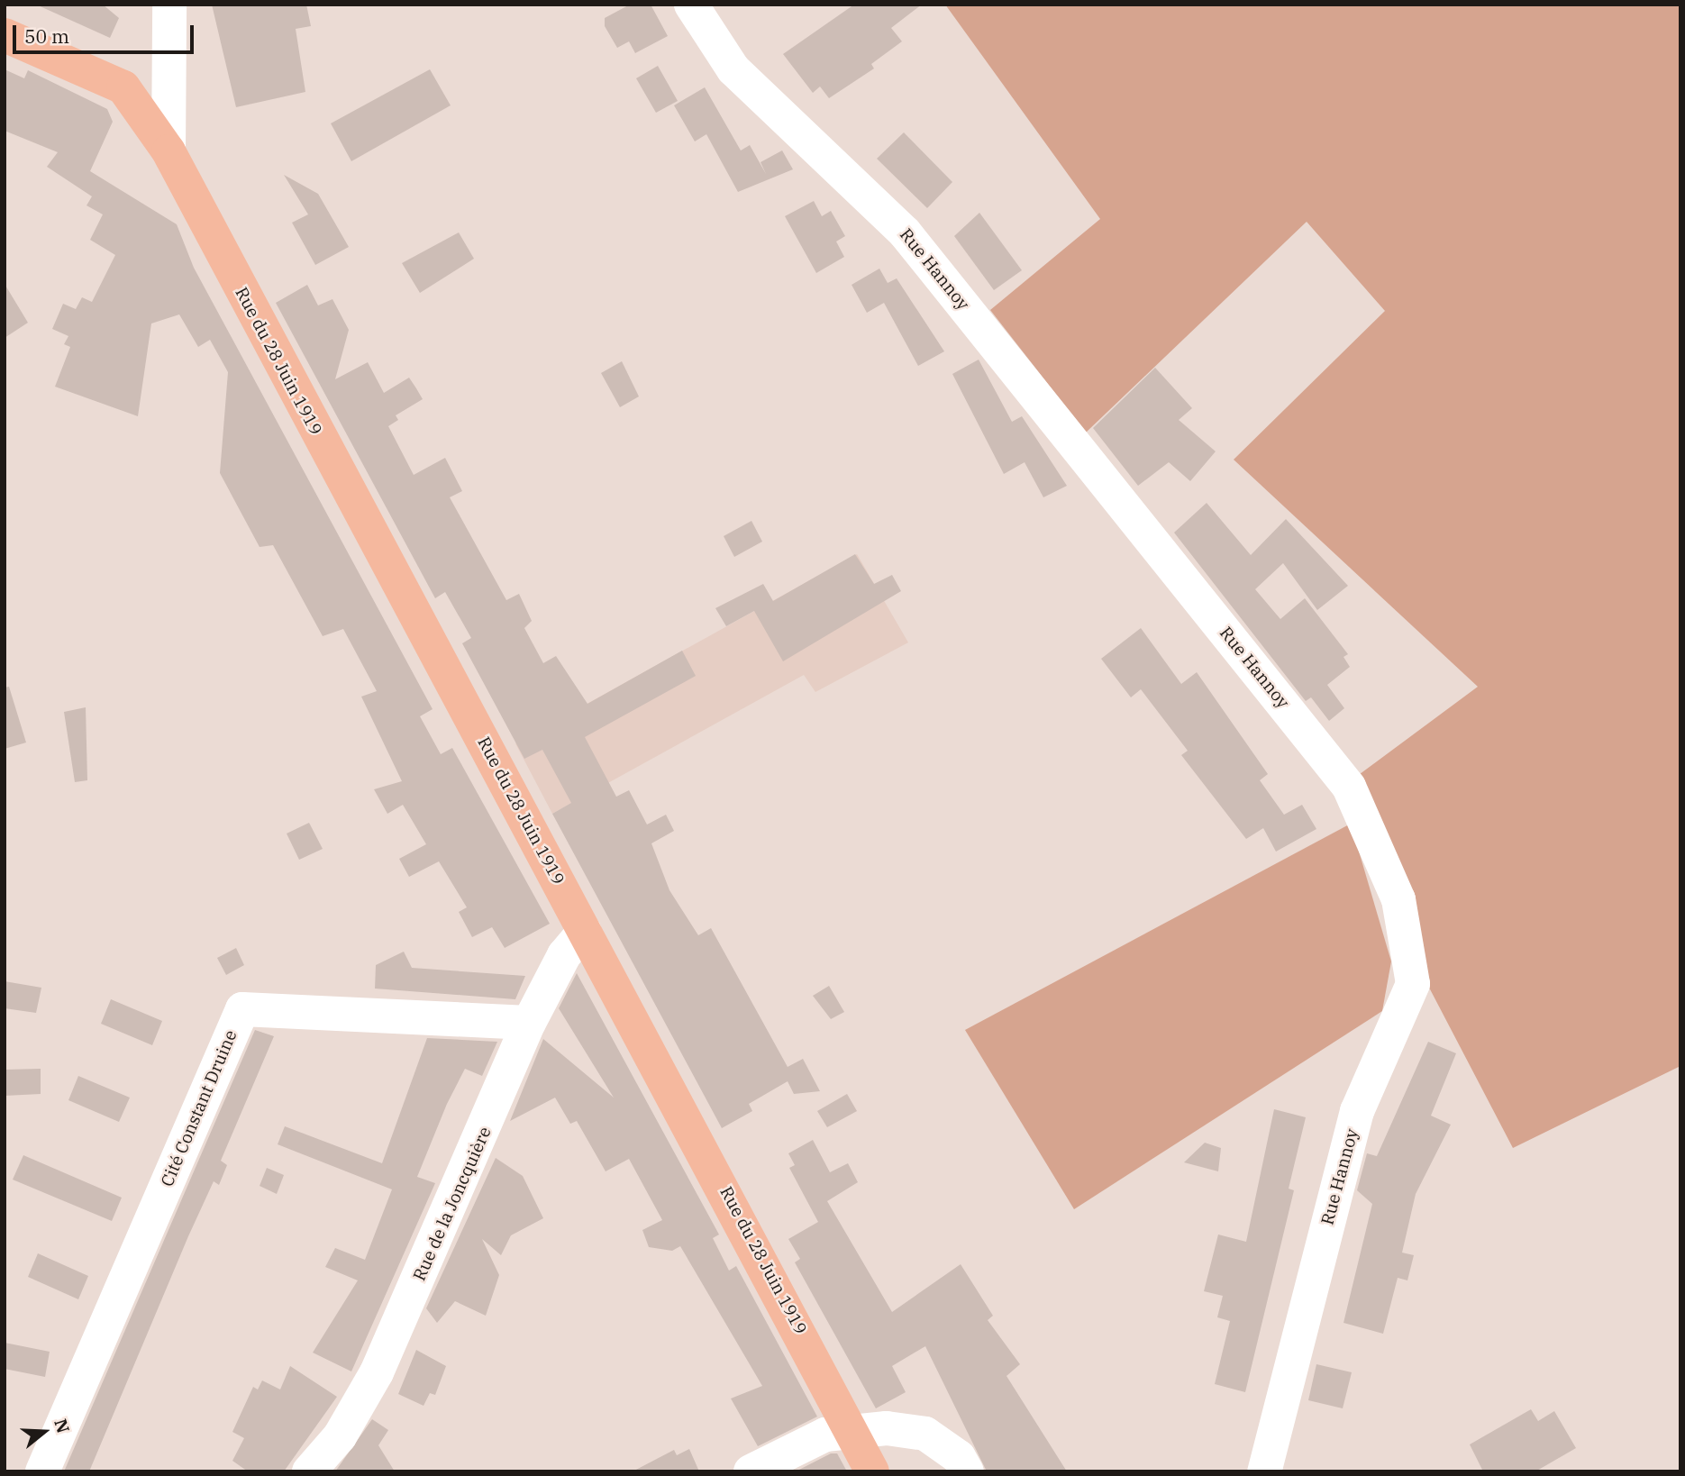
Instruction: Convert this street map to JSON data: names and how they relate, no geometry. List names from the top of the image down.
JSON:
{
  "streets": {
    "main road": ["Rue du 28 Juin 1919"],
    "street": ["Rue Hannoy", "Cité Constant Druine", "Rue de la Joncquière"]
  },
  "crossings": [
    ["Rue du 28 Juin 1919", "Rue de la Joncquière"],
    ["Cité Constant Druine", "Rue de la Joncquière"]
  ],
  "scale_bar": "50 m",
  "north": "right"
}
